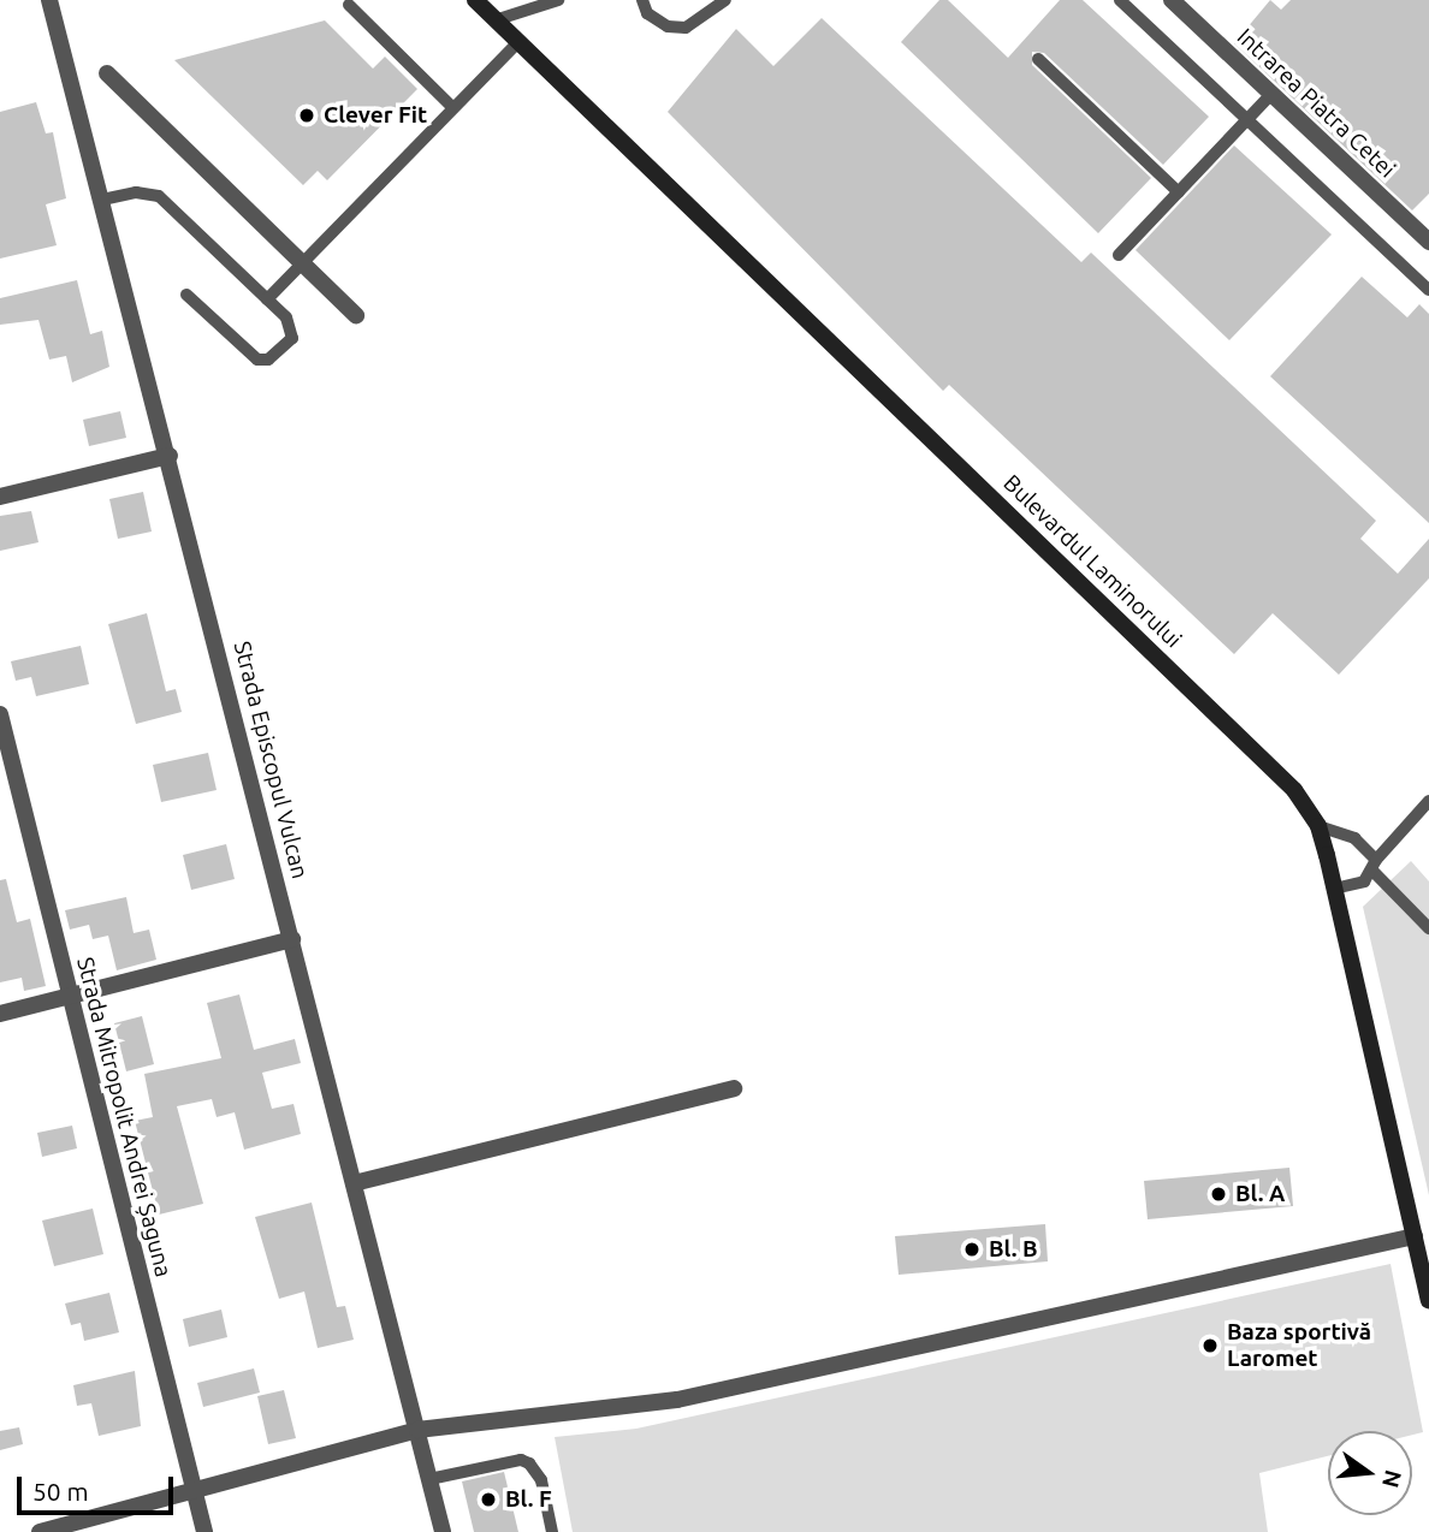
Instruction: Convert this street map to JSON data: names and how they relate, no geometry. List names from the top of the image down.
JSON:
{
  "streets": {
    "street": [
      "Intrarea Piatra Cetei",
      "Bulevardul Laminorului",
      "Strada Episcopul Vulcan",
      "Strada Mitropolit Andrei Șaguna"
    ]
  },
  "places": [
    "Clever Fit",
    "Bl. A",
    "Bl. B",
    "Baza sportivă Laromet",
    "Bl. F"
  ],
  "scale_bar": "50 m",
  "north": "right"
}
